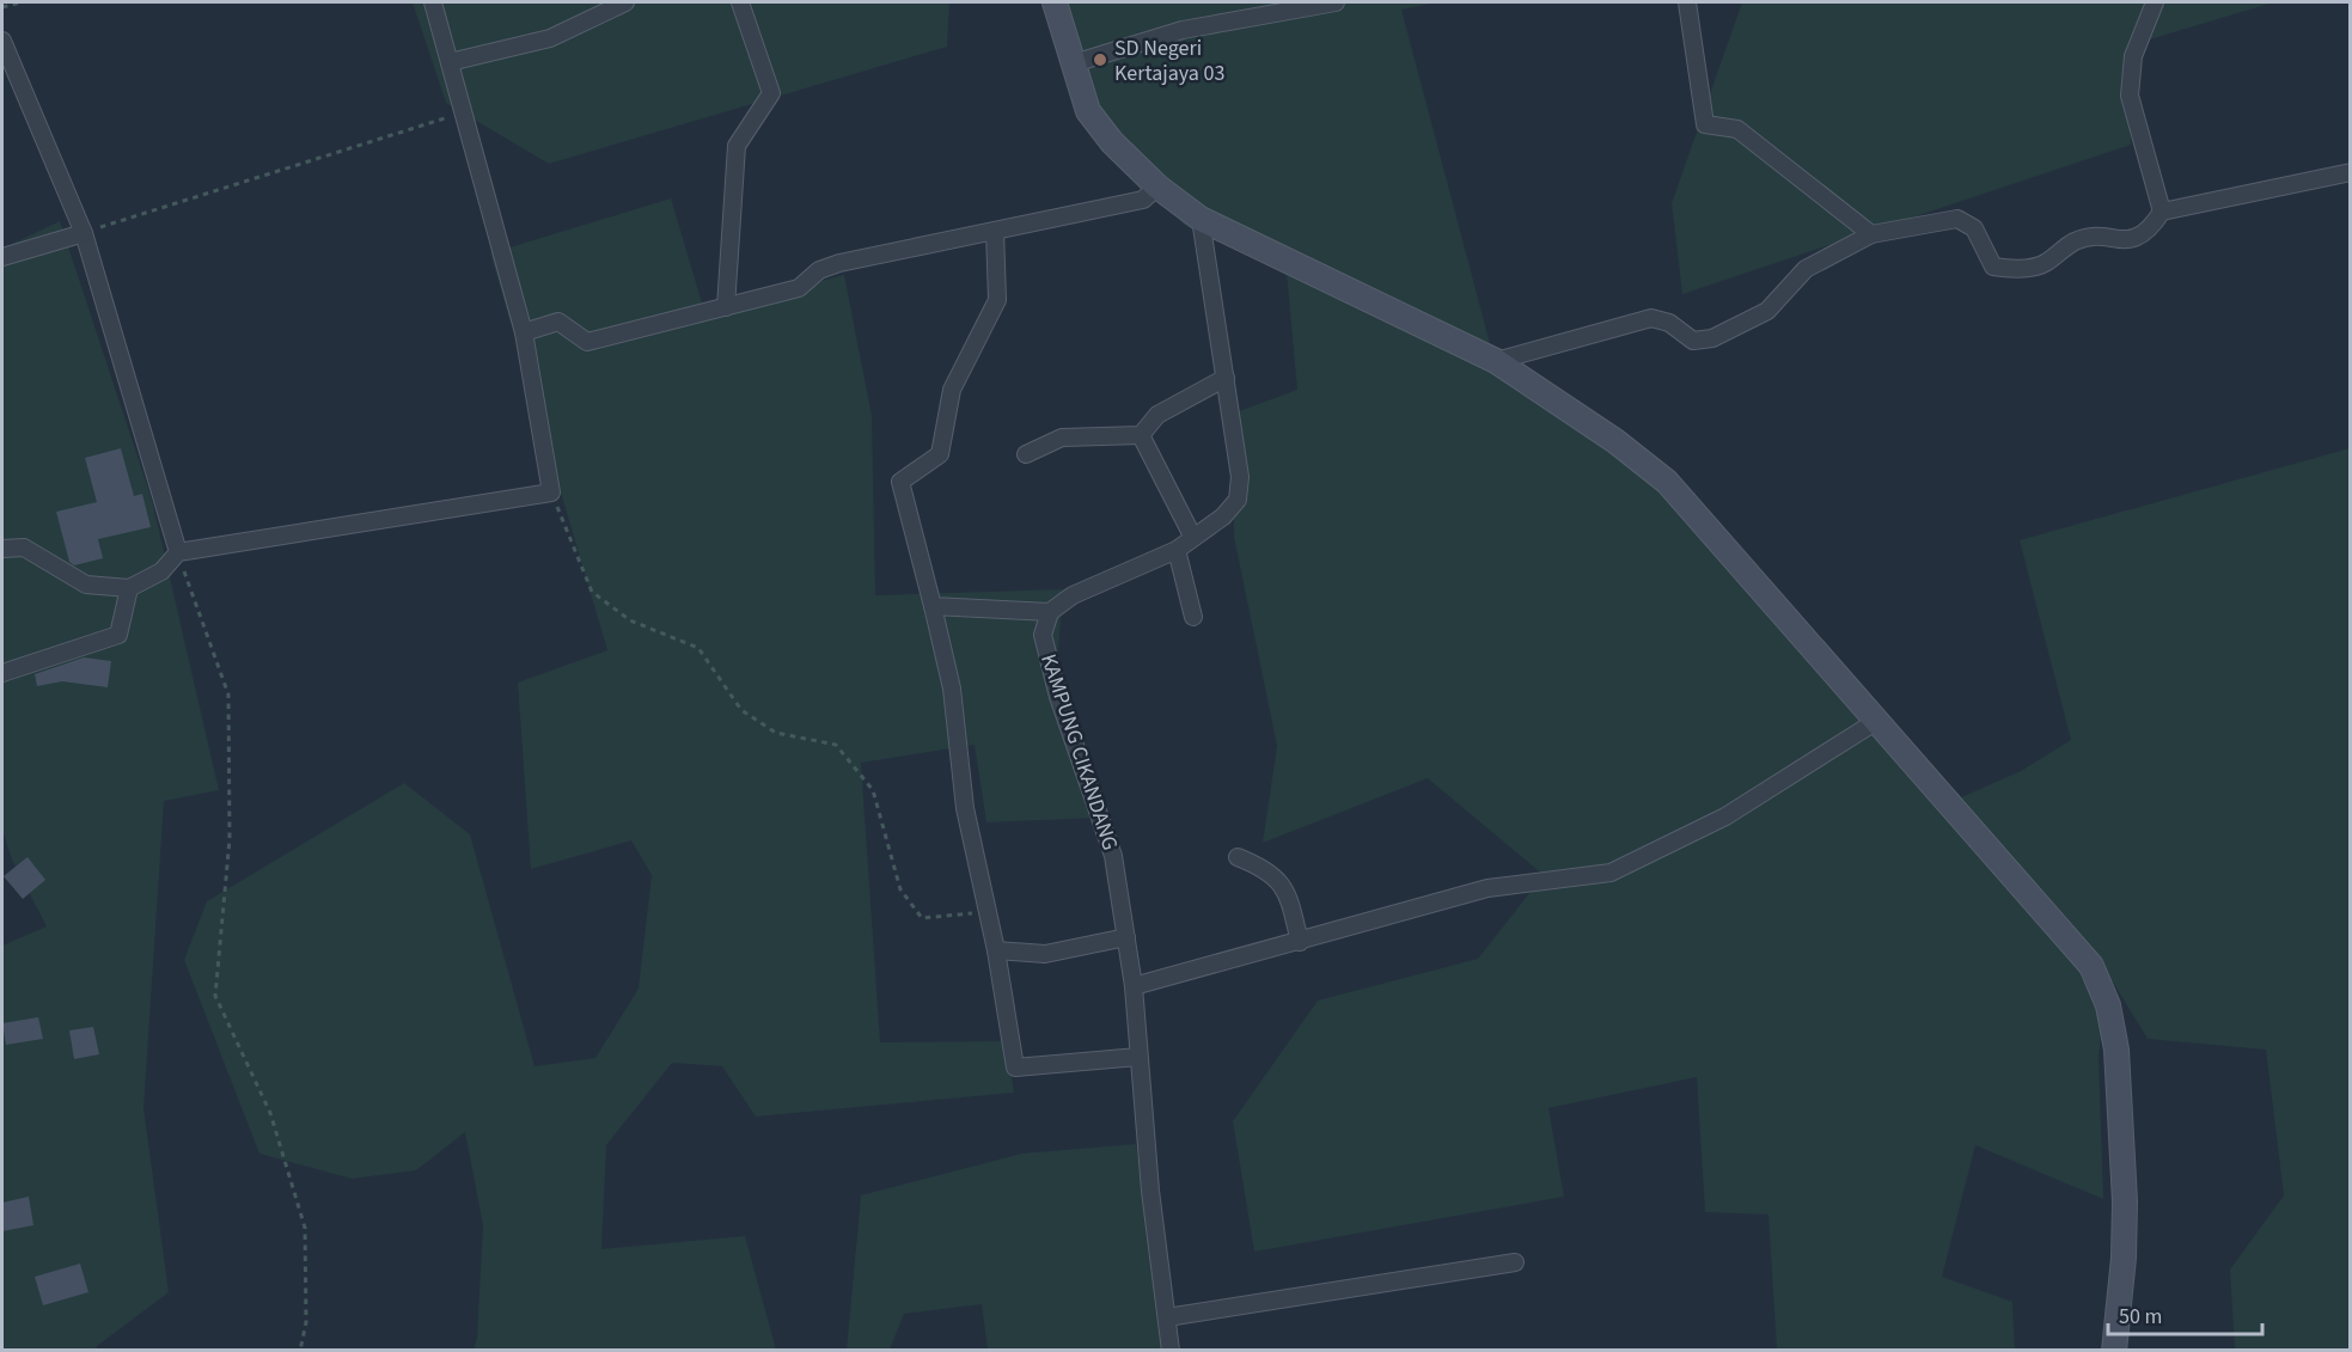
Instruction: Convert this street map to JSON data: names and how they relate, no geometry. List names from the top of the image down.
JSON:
{
  "streets": {
    "street": ["KAMPUNG CIKANDANG"]
  },
  "places": ["SD Negeri Kertajaya 03"],
  "scale_bar": "50 m"
}
